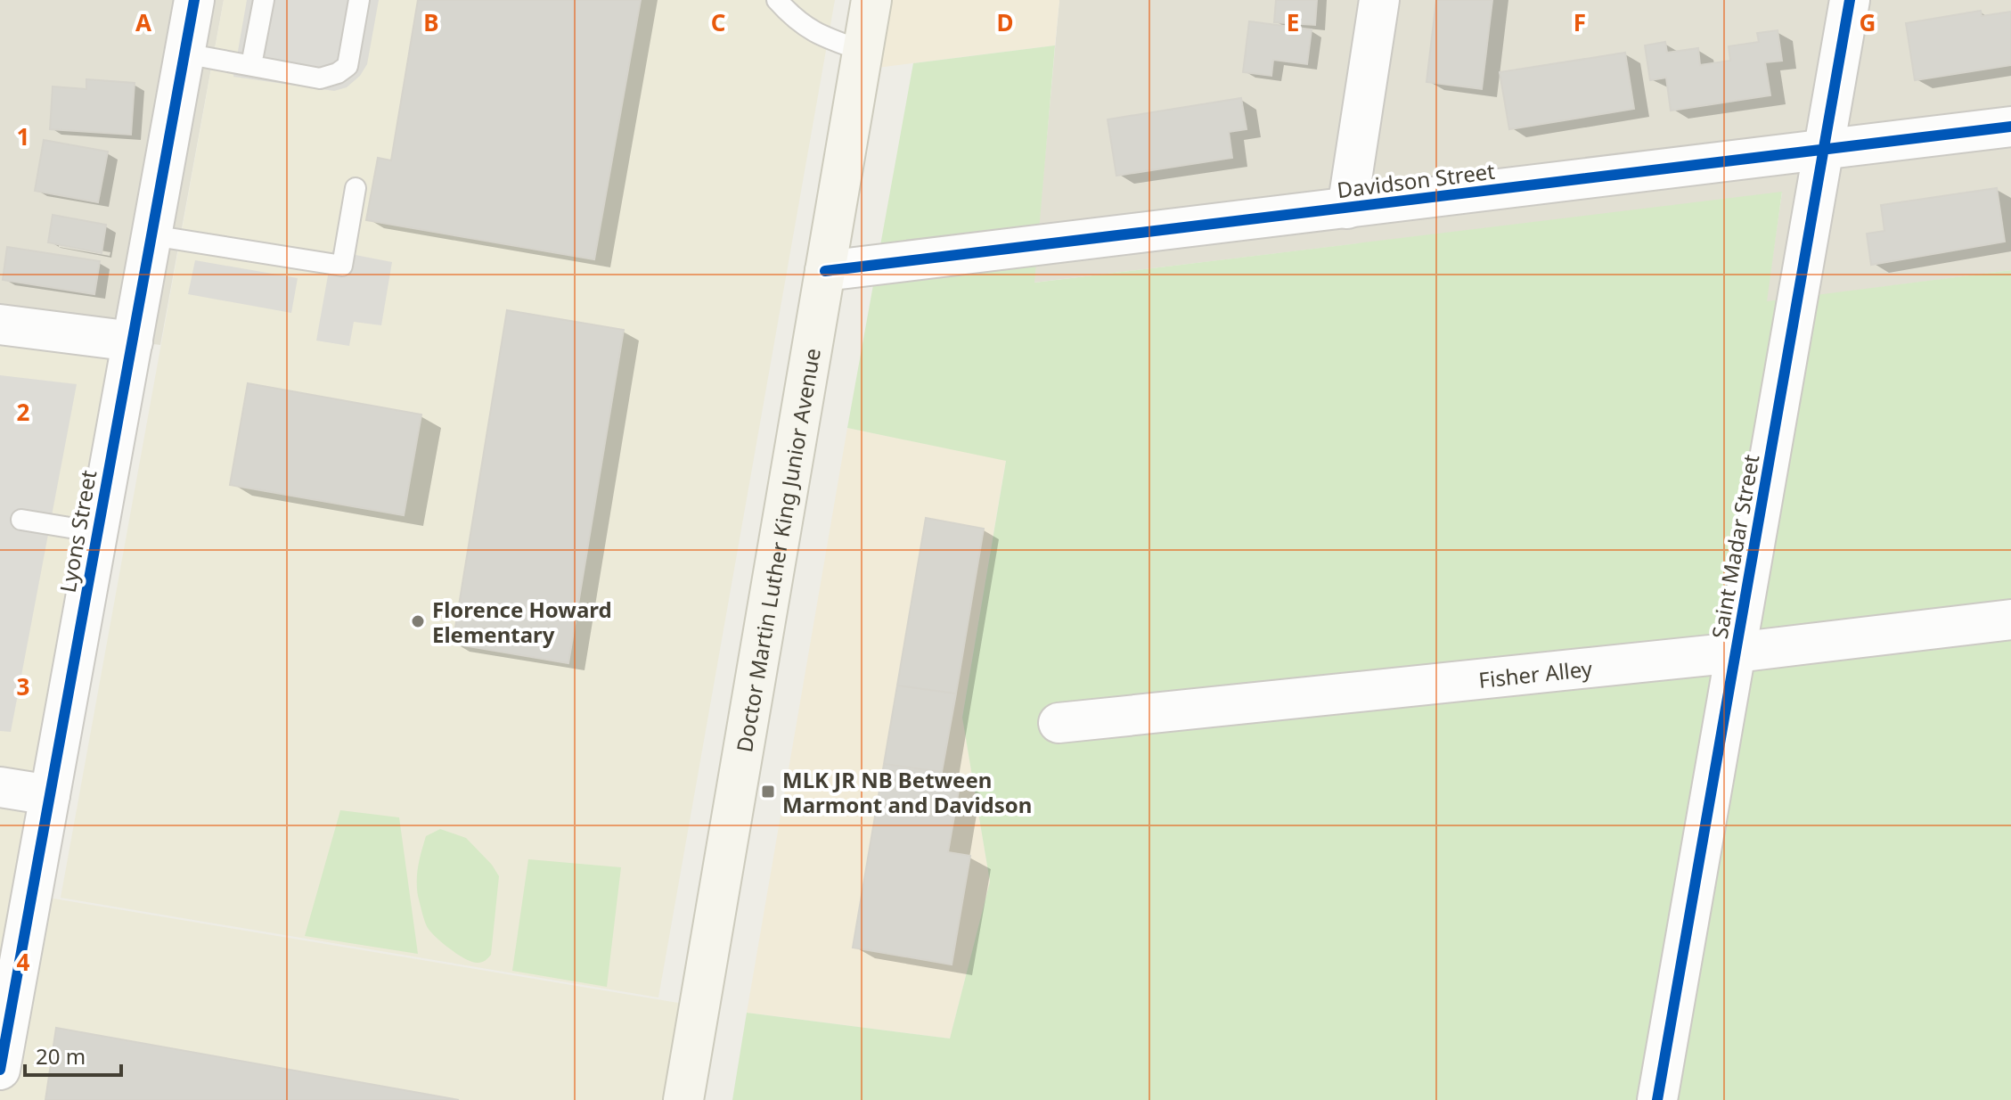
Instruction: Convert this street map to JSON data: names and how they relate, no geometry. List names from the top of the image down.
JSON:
{
  "streets": {
    "main road": ["Doctor Martin Luther King Junior Avenue"],
    "street": [
      "Davidson Street",
      "Lyons Street",
      "Saint Madar Street",
      "Fisher Alley"
    ]
  },
  "crossings": [
    ["Davidson Street", "Saint Madar Street"],
    ["Davidson Street", "Doctor Martin Luther King Junior Avenue"],
    ["Saint Madar Street", "Fisher Alley"]
  ],
  "places": {
    "other": ["Florence Howard Elementary"],
    "transit": ["MLK JR NB Between Marmont and Davidson"]
  },
  "scale_bar": "20 m",
  "grid": {
    "columns": [
      "A",
      "B",
      "C",
      "D",
      "E",
      "F",
      "G"
    ],
    "rows": [
      "1",
      "2",
      "3",
      "4"
    ]
  }
}
